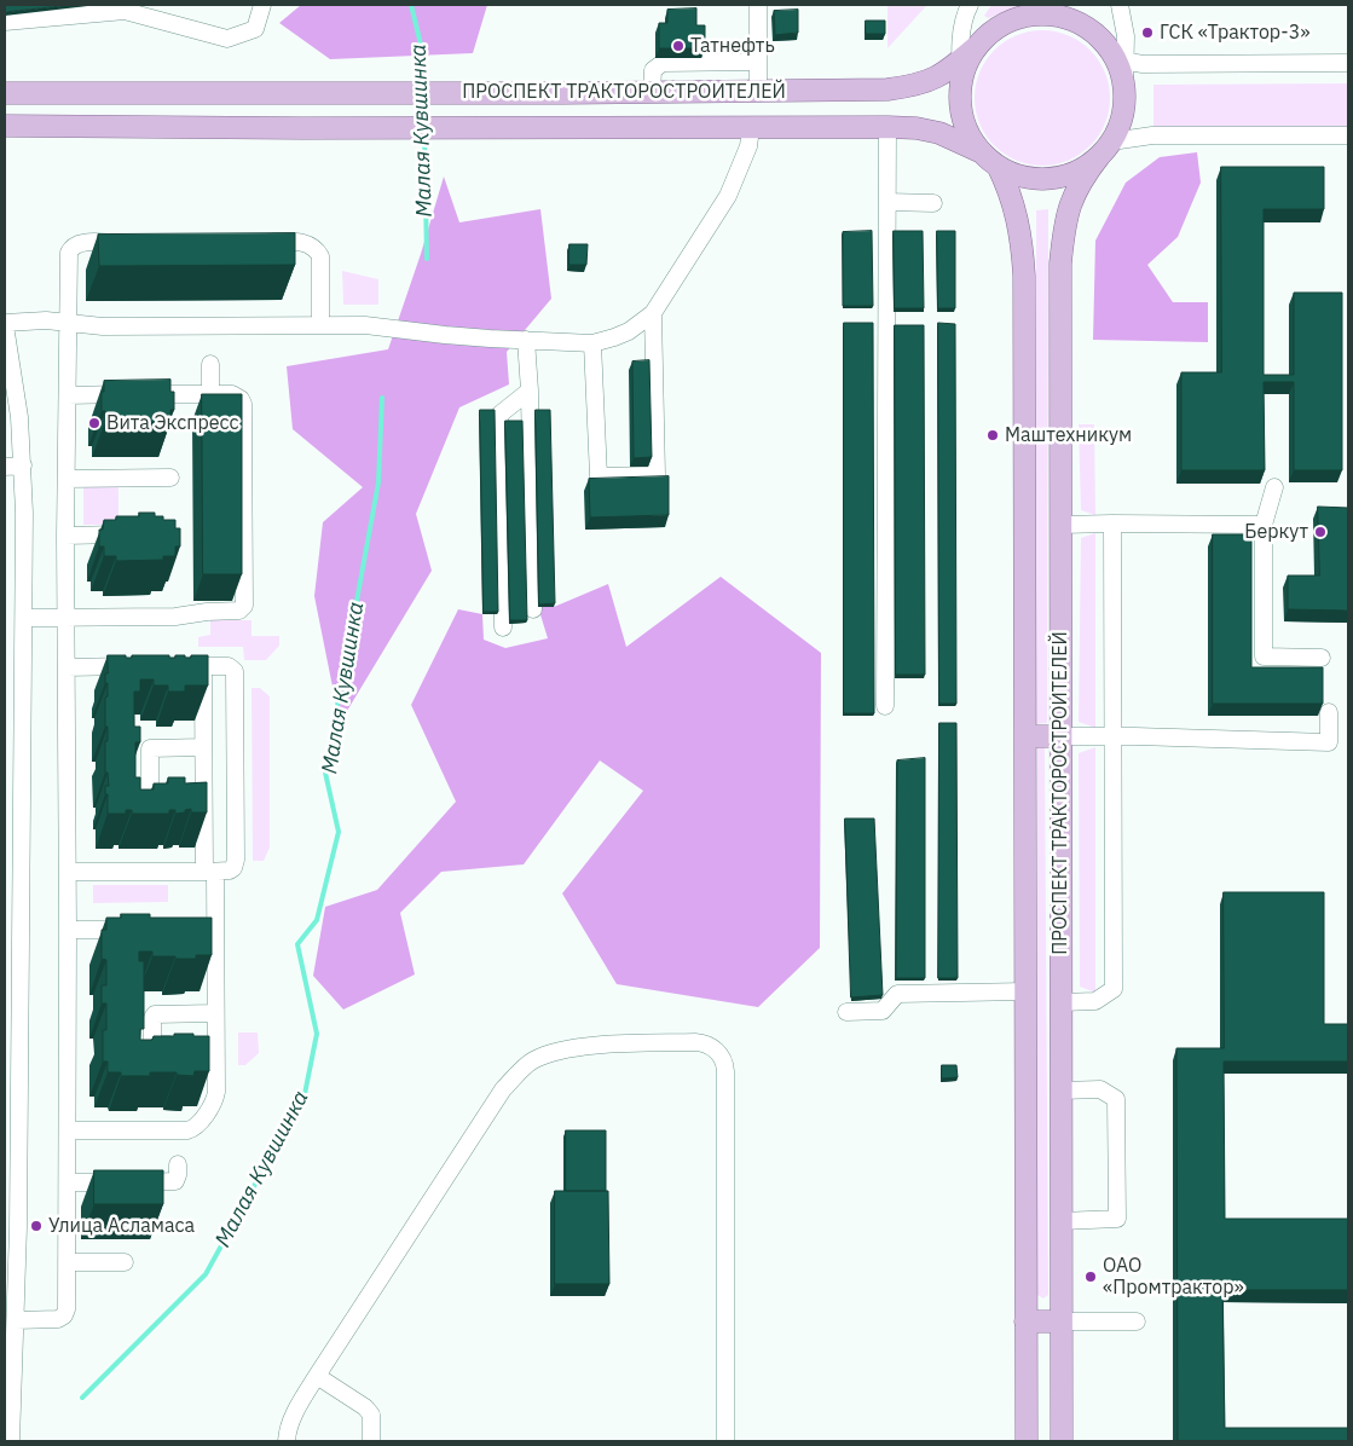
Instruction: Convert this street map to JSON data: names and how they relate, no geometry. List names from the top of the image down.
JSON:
{
  "streets": {
    "main road": ["ПРОСПЕКТ ТРАКТОРОСТРОИТЕЛЕЙ"]
  },
  "water": ["Малая Кувшинка"],
  "places": [
    "ГСК «Трактор-3»",
    "Татнефть",
    "Вита Экспресс",
    "Маштехникум",
    "Беркут",
    "Улица Асламаса",
    "ОАО «Промтрактор»"
  ]
}
